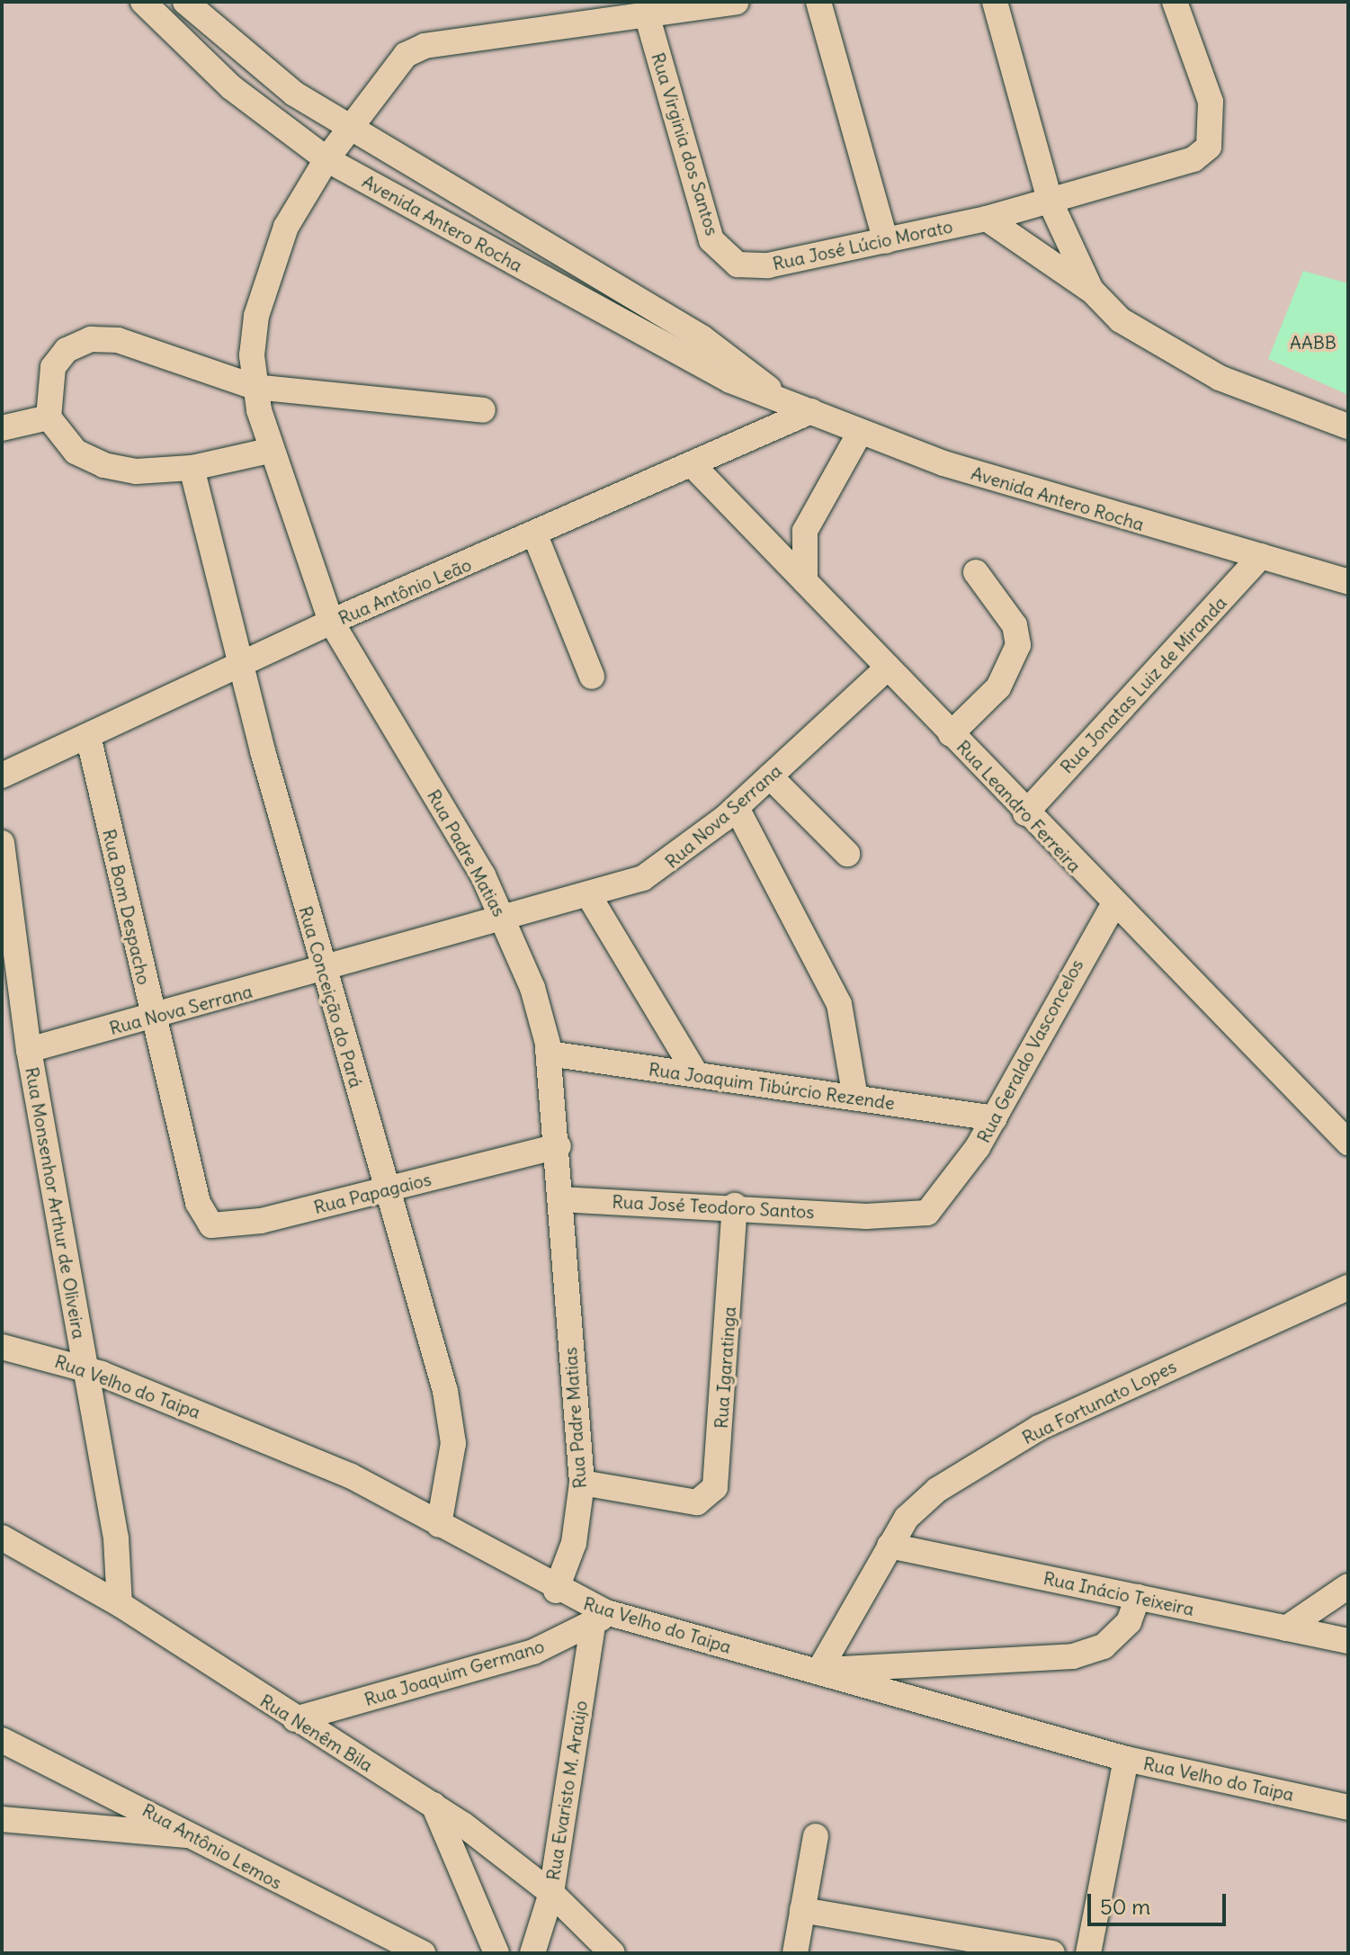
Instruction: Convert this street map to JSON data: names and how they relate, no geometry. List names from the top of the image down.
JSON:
{
  "streets": {
    "street": [
      "Rua Virginia dos Santos",
      "Avenida Antero Rocha",
      "Rua José Lúcio Morato",
      "Rua Antônio Leão",
      "Rua Jonatas Luiz de Miranda",
      "Rua Leandro Ferreira",
      "Rua Nova Serrana",
      "Rua Padre Matias",
      "Rua Bom Despacho",
      "Rua Conceição do Pará",
      "Rua Geraldo Vasconcelos",
      "Rua Joaquim Tibúrcio Rezende",
      "Rua Papagaios",
      "Rua Monsenhor Arthur de Oliveira",
      "Rua José Teodoro Santos",
      "Rua Igaratinga",
      "Rua Velho do Taipa",
      "Rua Fortunato Lopes",
      "Rua Inácio Teixeira",
      "Rua Joaquim Germano",
      "Rua Nenêm Bila",
      "Rua Evaristo M. Araújo",
      "Rua Antônio Lemos"
    ]
  },
  "crossings": [
    ["Rua Virginia dos Santos", "Rua José Lúcio Morato"],
    ["Rua Virginia dos Santos", "Rua Padre Matias"],
    ["Avenida Antero Rocha", "Rua Antônio Leão"],
    ["Avenida Antero Rocha", "Rua Jonatas Luiz de Miranda"],
    ["Avenida Antero Rocha", "Rua Padre Matias"],
    ["Rua Antônio Leão", "Rua Leandro Ferreira"],
    ["Rua Antônio Leão", "Rua Padre Matias"],
    ["Rua Antônio Leão", "Rua Bom Despacho"],
    ["Rua Antônio Leão", "Rua Conceição do Pará"],
    ["Rua Jonatas Luiz de Miranda", "Rua Leandro Ferreira"],
    ["Rua Leandro Ferreira", "Rua Nova Serrana"],
    ["Rua Leandro Ferreira", "Rua Geraldo Vasconcelos"],
    ["Rua Nova Serrana", "Rua Padre Matias"],
    ["Rua Nova Serrana", "Rua Bom Despacho"],
    ["Rua Nova Serrana", "Rua Conceição do Pará"],
    ["Rua Nova Serrana", "Rua Monsenhor Arthur de Oliveira"],
    ["Rua Padre Matias", "Rua Joaquim Tibúrcio Rezende"],
    ["Rua Padre Matias", "Rua Papagaios"],
    ["Rua Padre Matias", "Rua José Teodoro Santos"],
    ["Rua Padre Matias", "Rua Igaratinga"],
    ["Rua Padre Matias", "Rua Velho do Taipa"],
    ["Rua Bom Despacho", "Rua Papagaios"],
    ["Rua Conceição do Pará", "Rua Papagaios"],
    ["Rua Conceição do Pará", "Rua Velho do Taipa"],
    ["Rua Geraldo Vasconcelos", "Rua Joaquim Tibúrcio Rezende"],
    ["Rua Geraldo Vasconcelos", "Rua José Teodoro Santos"],
    ["Rua Monsenhor Arthur de Oliveira", "Rua Velho do Taipa"],
    ["Rua Monsenhor Arthur de Oliveira", "Rua Nenêm Bila"],
    ["Rua José Teodoro Santos", "Rua Igaratinga"],
    ["Rua Velho do Taipa", "Rua Fortunato Lopes"],
    ["Rua Velho do Taipa", "Rua Joaquim Germano"],
    ["Rua Velho do Taipa", "Rua Evaristo M. Araújo"],
    ["Rua Fortunato Lopes", "Rua Inácio Teixeira"],
    ["Rua Joaquim Germano", "Rua Nenêm Bila"],
    ["Rua Joaquim Germano", "Rua Evaristo M. Araújo"],
    ["Rua Nenêm Bila", "Rua Evaristo M. Araújo"]
  ],
  "parks": ["AABB"],
  "scale_bar": "50 m"
}
